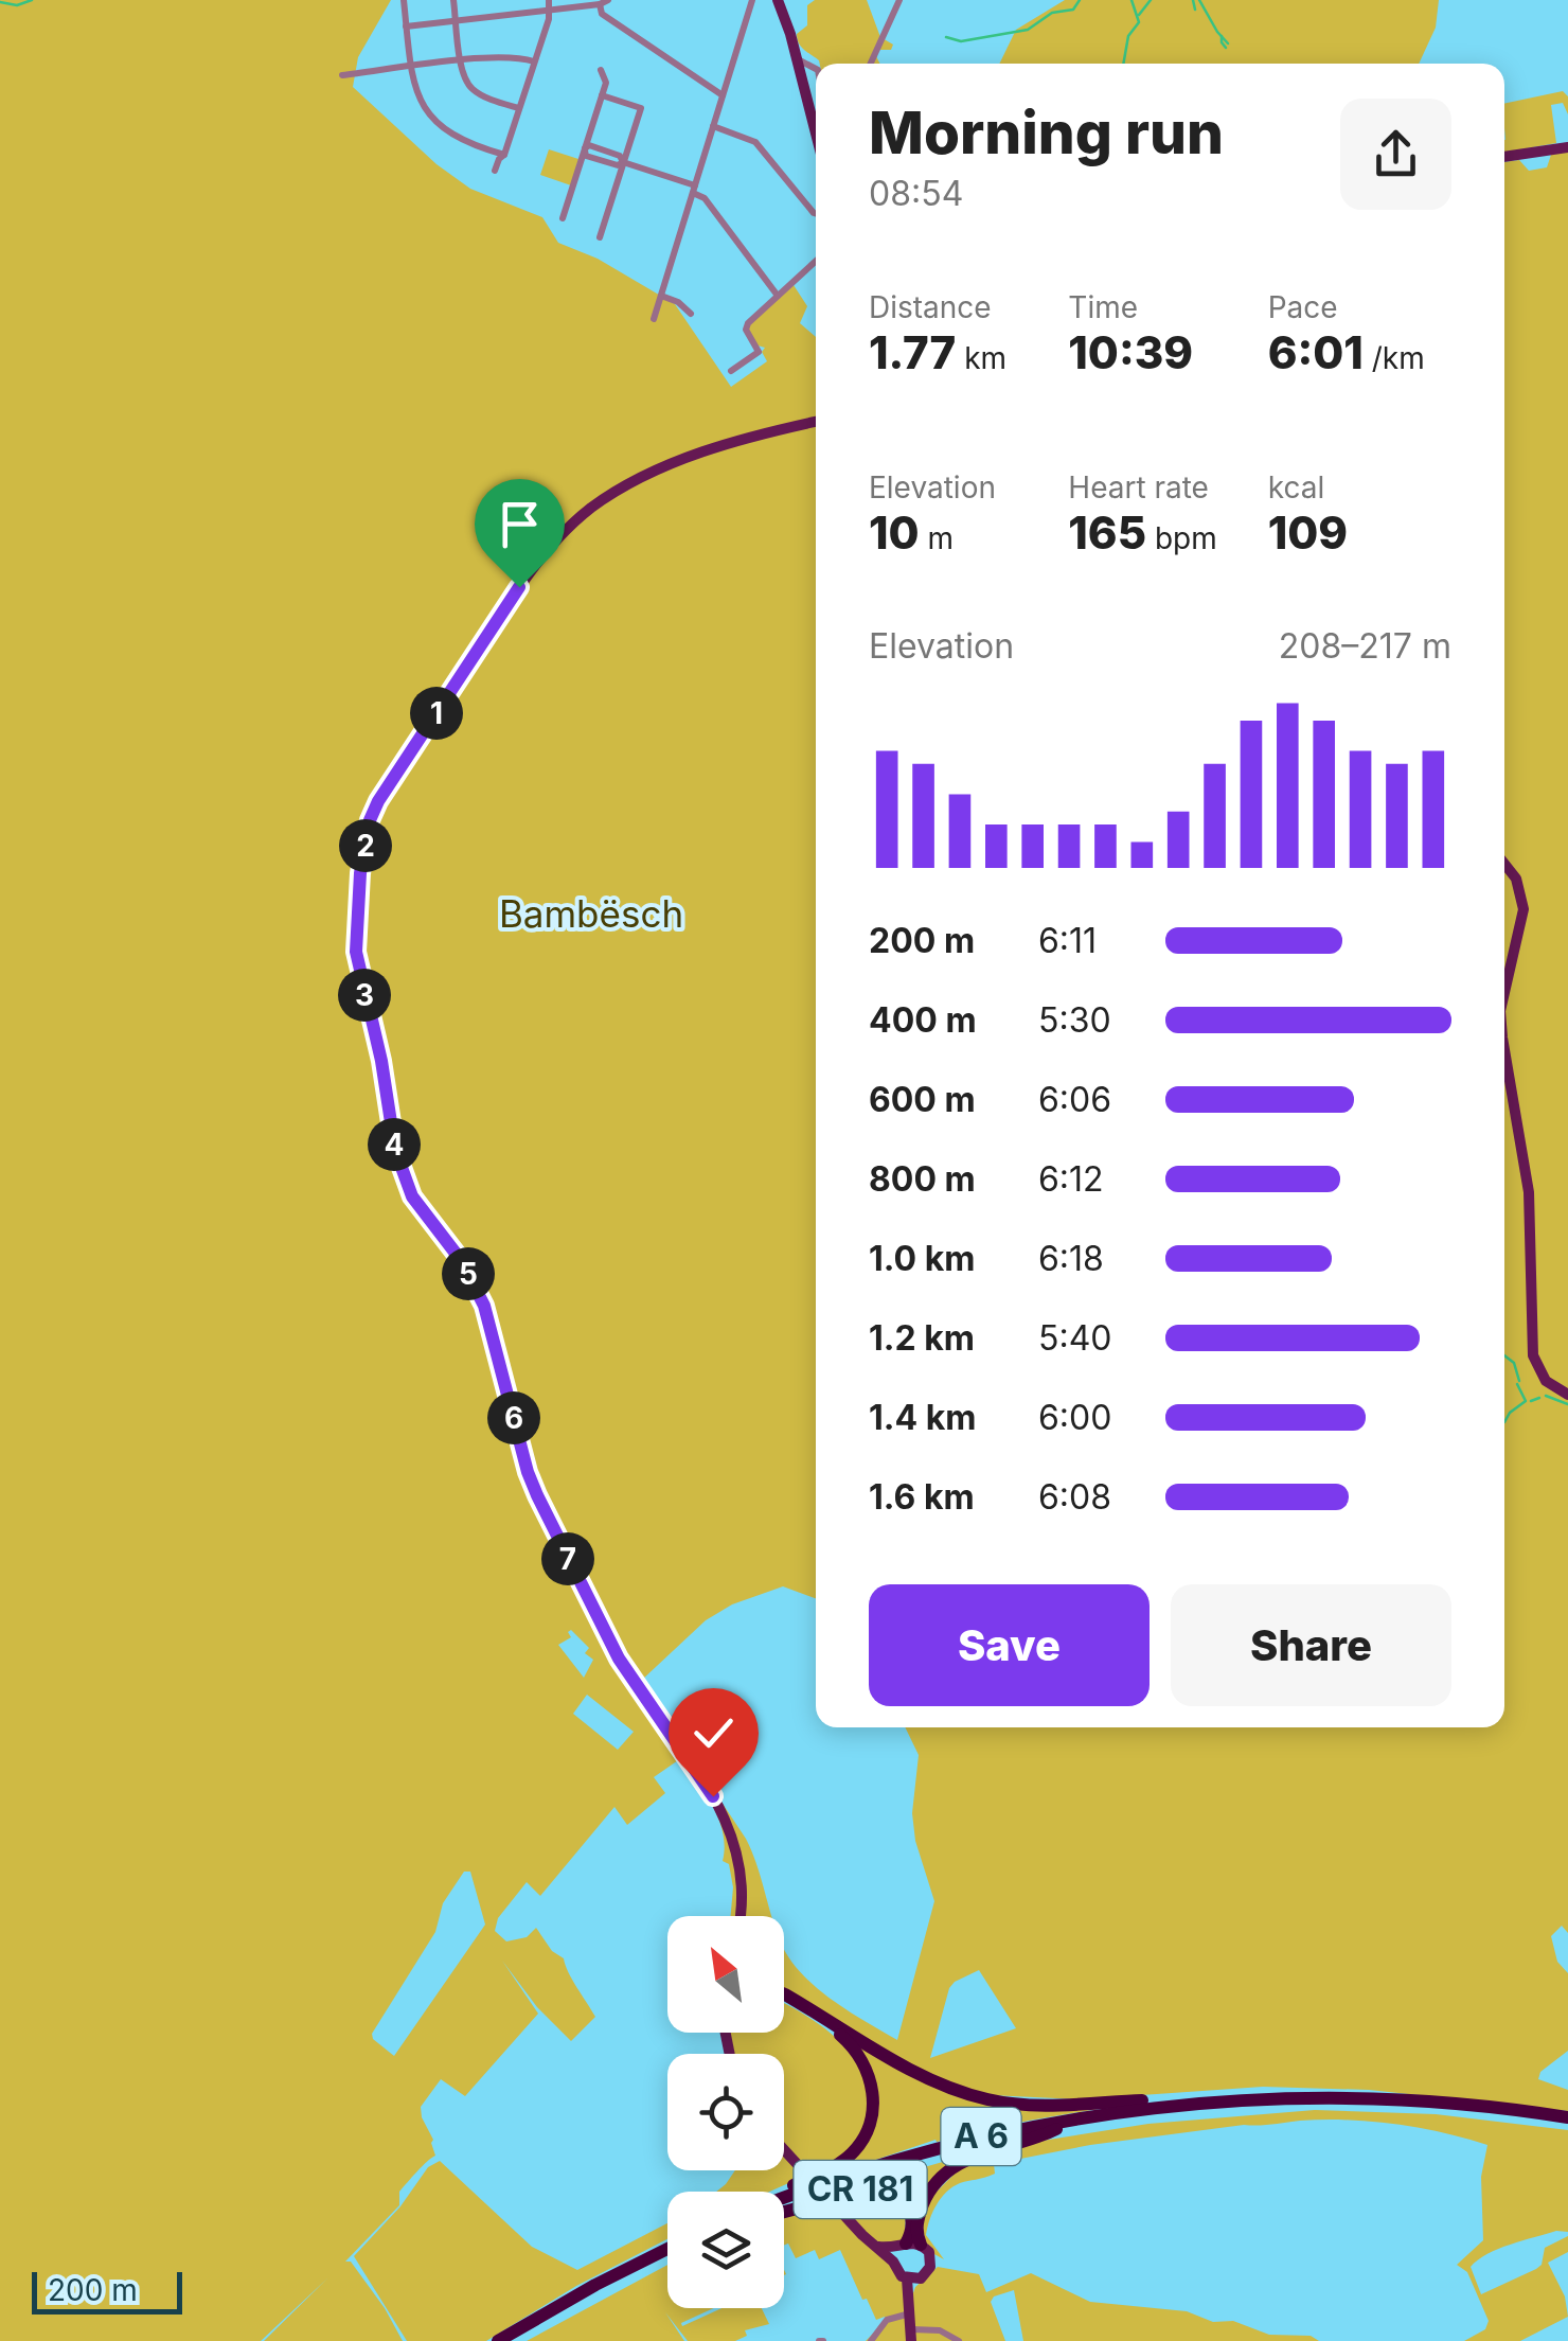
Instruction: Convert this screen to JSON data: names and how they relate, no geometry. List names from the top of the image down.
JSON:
{
  "streets": {
    "highway": ["A 6", "CR 181"]
  },
  "crossings": [
    ["A 6", "CR 181"]
  ],
  "parks": ["Bambësch"],
  "scale_bar": "200 m",
  "north": "top left",
  "page": {
    "heading": ["Morning run", "08:54"],
    "stats": [
      ["Distance", "1.77 km"],
      ["Time", "10:39"],
      ["Pace", "6:01 /km"],
      ["Elevation", "10 m"],
      ["Heart rate", "165 bpm"],
      ["kcal", "109"]
    ],
    "chart": ["Elevation", "208–217 m"],
    "pins": [
      "1",
      "2",
      "3",
      "4",
      "5",
      "6",
      "7"
    ],
    "list": [
      {
        "name": "200 m",
        "note": "6:11"
      },
      {
        "name": "400 m",
        "note": "5:30"
      },
      {
        "name": "600 m",
        "note": "6:06"
      },
      {
        "name": "800 m",
        "note": "6:12"
      },
      {
        "name": "1.0 km",
        "note": "6:18"
      },
      {
        "name": "1.2 km",
        "note": "5:40"
      },
      {
        "name": "1.4 km",
        "note": "6:00"
      },
      {
        "name": "1.6 km",
        "note": "6:08"
      }
    ],
    "buttons": ["Save", "Share"],
    "scale": "200 m"
  }
}
